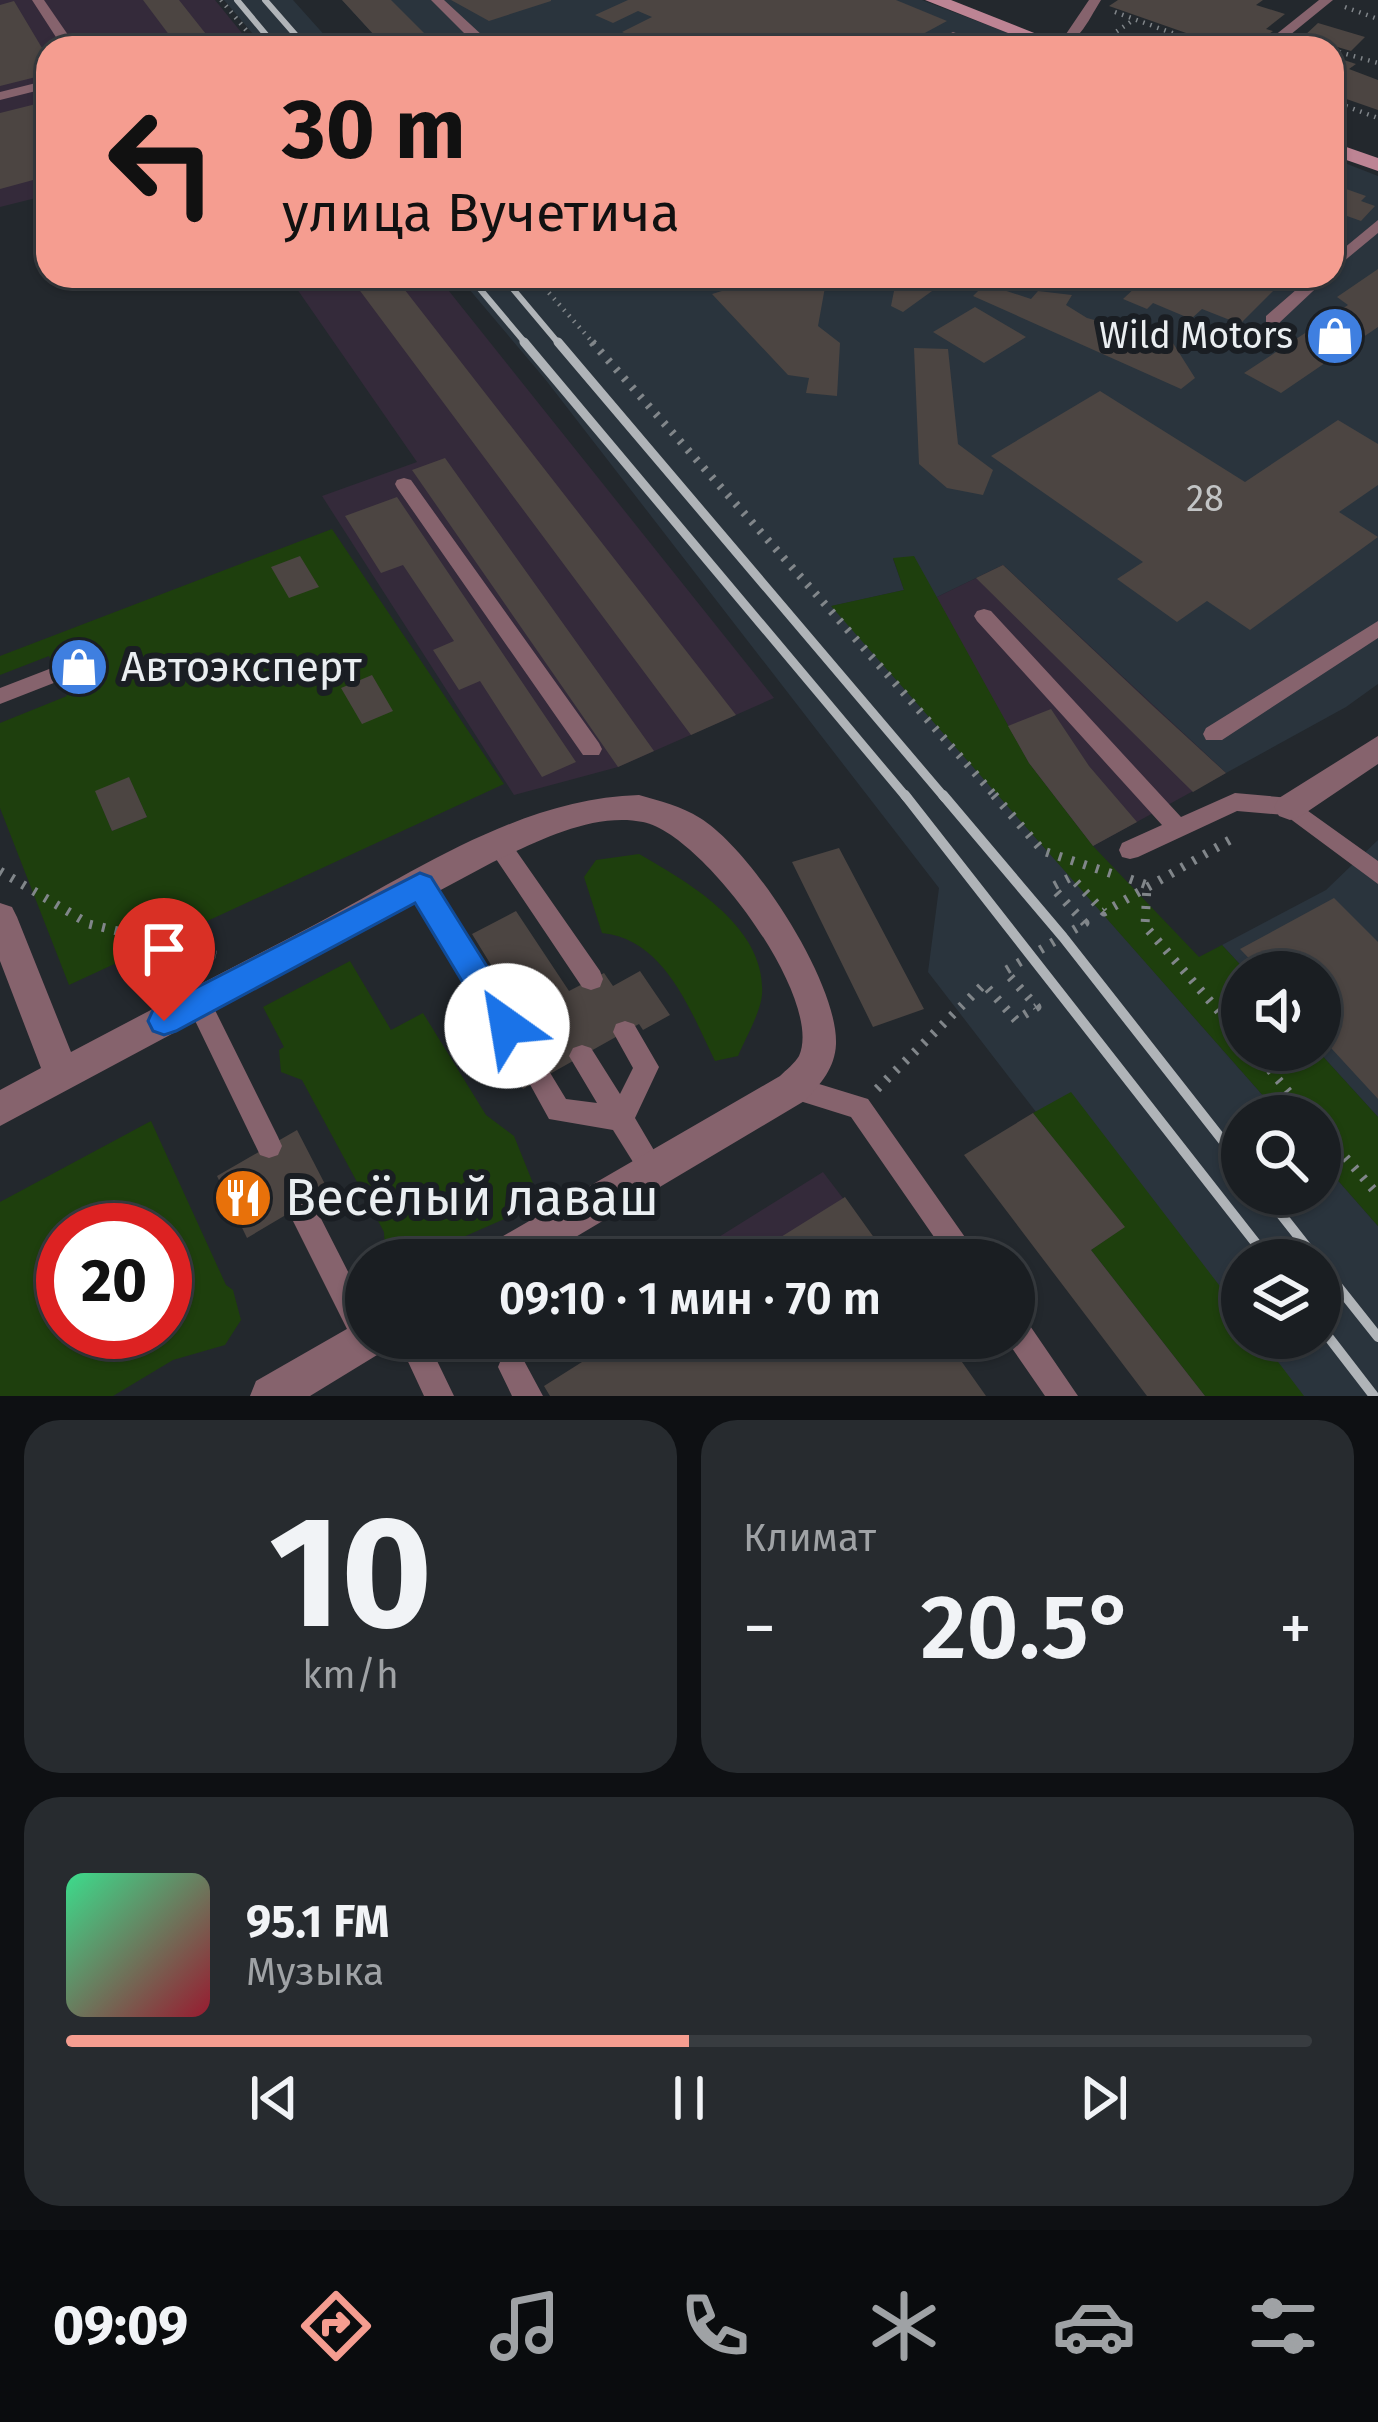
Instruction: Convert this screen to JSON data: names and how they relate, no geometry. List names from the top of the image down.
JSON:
{
  "places": {
    "shop": ["Wild Motors", "Автоэксперт"],
    "restaurant": ["Весёлый лаваш"]
  },
  "house_numbers": ["28"],
  "page": {
    "turn": ["30 m", "улица Вучетича"],
    "limit": "20",
    "trip": "09:10 · 1 мин · 70 m",
    "tile": [
      ["10", "km/h"],
      "Климат"
    ],
    "heat": ["−", "20.5°", "+"],
    "song": ["95.1 FM", "Музыка"],
    "tabs": "09:09"
  }
}
